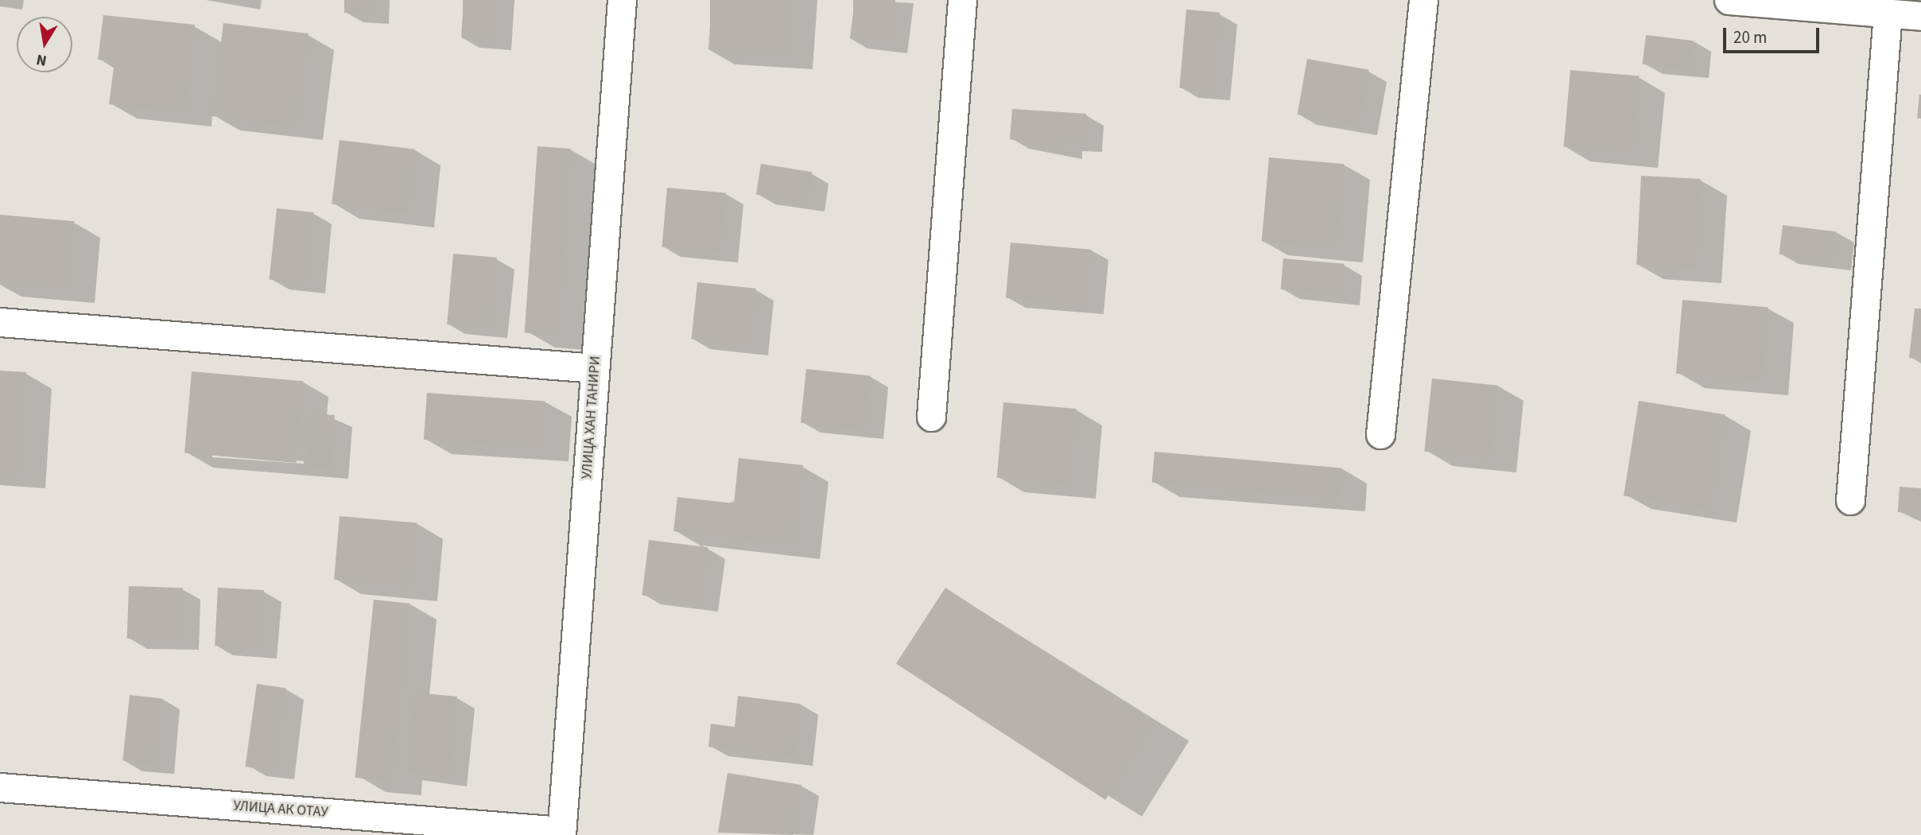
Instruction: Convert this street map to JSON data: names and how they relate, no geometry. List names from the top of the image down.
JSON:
{
  "streets": {
    "street": ["УЛИЦА ХАН ТАНИРИ", "УЛИЦА АК ОТАУ"]
  },
  "crossings": [
    ["УЛИЦА ХАН ТАНИРИ", "УЛИЦА АК ОТАУ"]
  ],
  "scale_bar": "20 m",
  "north": "bottom"
}
